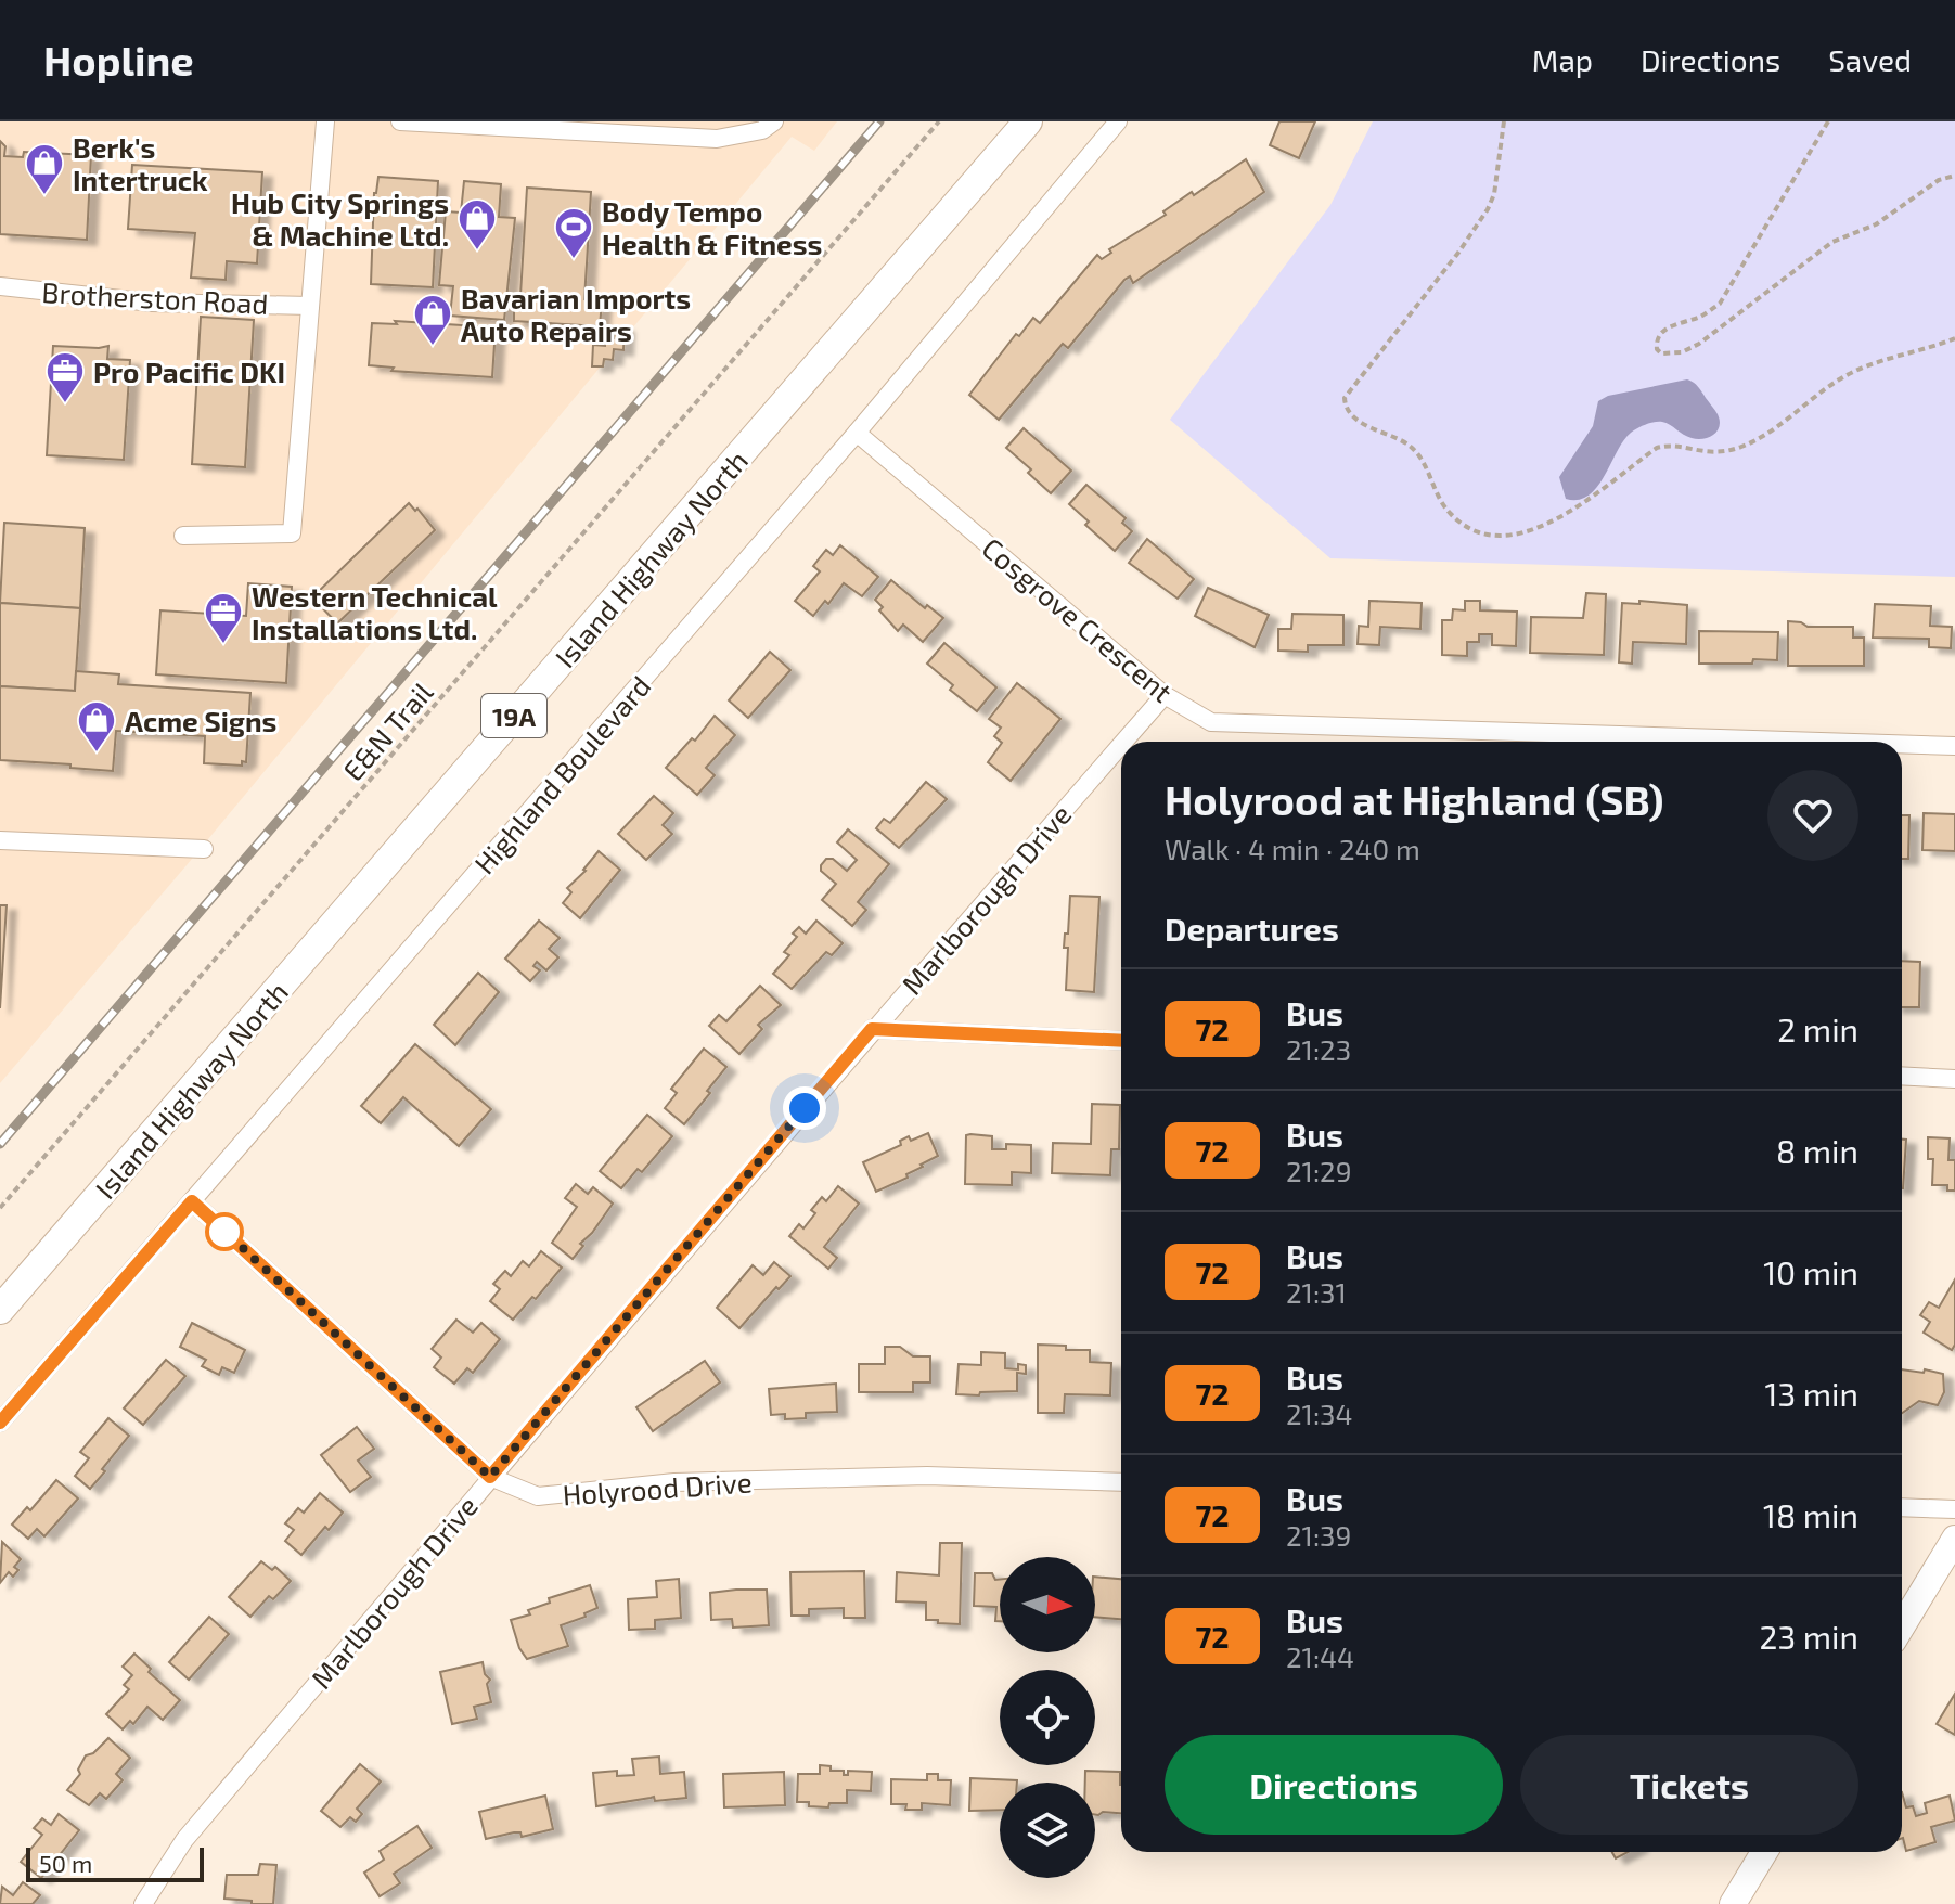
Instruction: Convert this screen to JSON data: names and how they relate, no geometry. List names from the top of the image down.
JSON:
{
  "streets": {
    "main road": ["Island Highway North", "19A"],
    "street": [
      "Brotherston Road",
      "Cosgrove Crescent",
      "Highland Boulevard",
      "Marlborough Drive",
      "Holyrood Drive"
    ],
    "path": ["E&N Trail"]
  },
  "crossings": [
    ["Cosgrove Crescent", "Highland Boulevard"],
    ["Cosgrove Crescent", "Marlborough Drive"],
    ["Highland Boulevard", "Holyrood Drive"],
    ["Marlborough Drive", "Holyrood Drive"]
  ],
  "places": {
    "shop": [
      "Berk's Intertruck",
      "Hub City Springs & Machine Ltd.",
      "Bavarian Imports Auto Repairs",
      "Acme Signs"
    ],
    "sports": ["Body Tempo Health & Fitness"],
    "office": ["Pro Pacific DKI", "Western Technical Installations Ltd."]
  },
  "lines": ["bus line 72"],
  "scale_bar": "50 m",
  "north": "right",
  "page": {
    "header": "Hopline",
    "nav": ["Map", "Directions", "Saved"],
    "heading": [
      ["Holyrood at Highland (SB)", "Walk · 4 min · 240 m"],
      "Departures"
    ],
    "list": [
      {
        "mark": "72",
        "name": "Bus",
        "note": "21:23",
        "value": "2 min"
      },
      {
        "mark": "72",
        "name": "Bus",
        "note": "21:29",
        "value": "8 min"
      },
      {
        "mark": "72",
        "name": "Bus",
        "note": "21:31",
        "value": "10 min"
      },
      {
        "mark": "72",
        "name": "Bus",
        "note": "21:34",
        "value": "13 min"
      },
      {
        "mark": "72",
        "name": "Bus",
        "note": "21:39",
        "value": "18 min"
      },
      {
        "mark": "72",
        "name": "Bus",
        "note": "21:44",
        "value": "23 min"
      }
    ],
    "buttons": ["Directions", "Tickets"],
    "scale": "50 m"
  }
}
